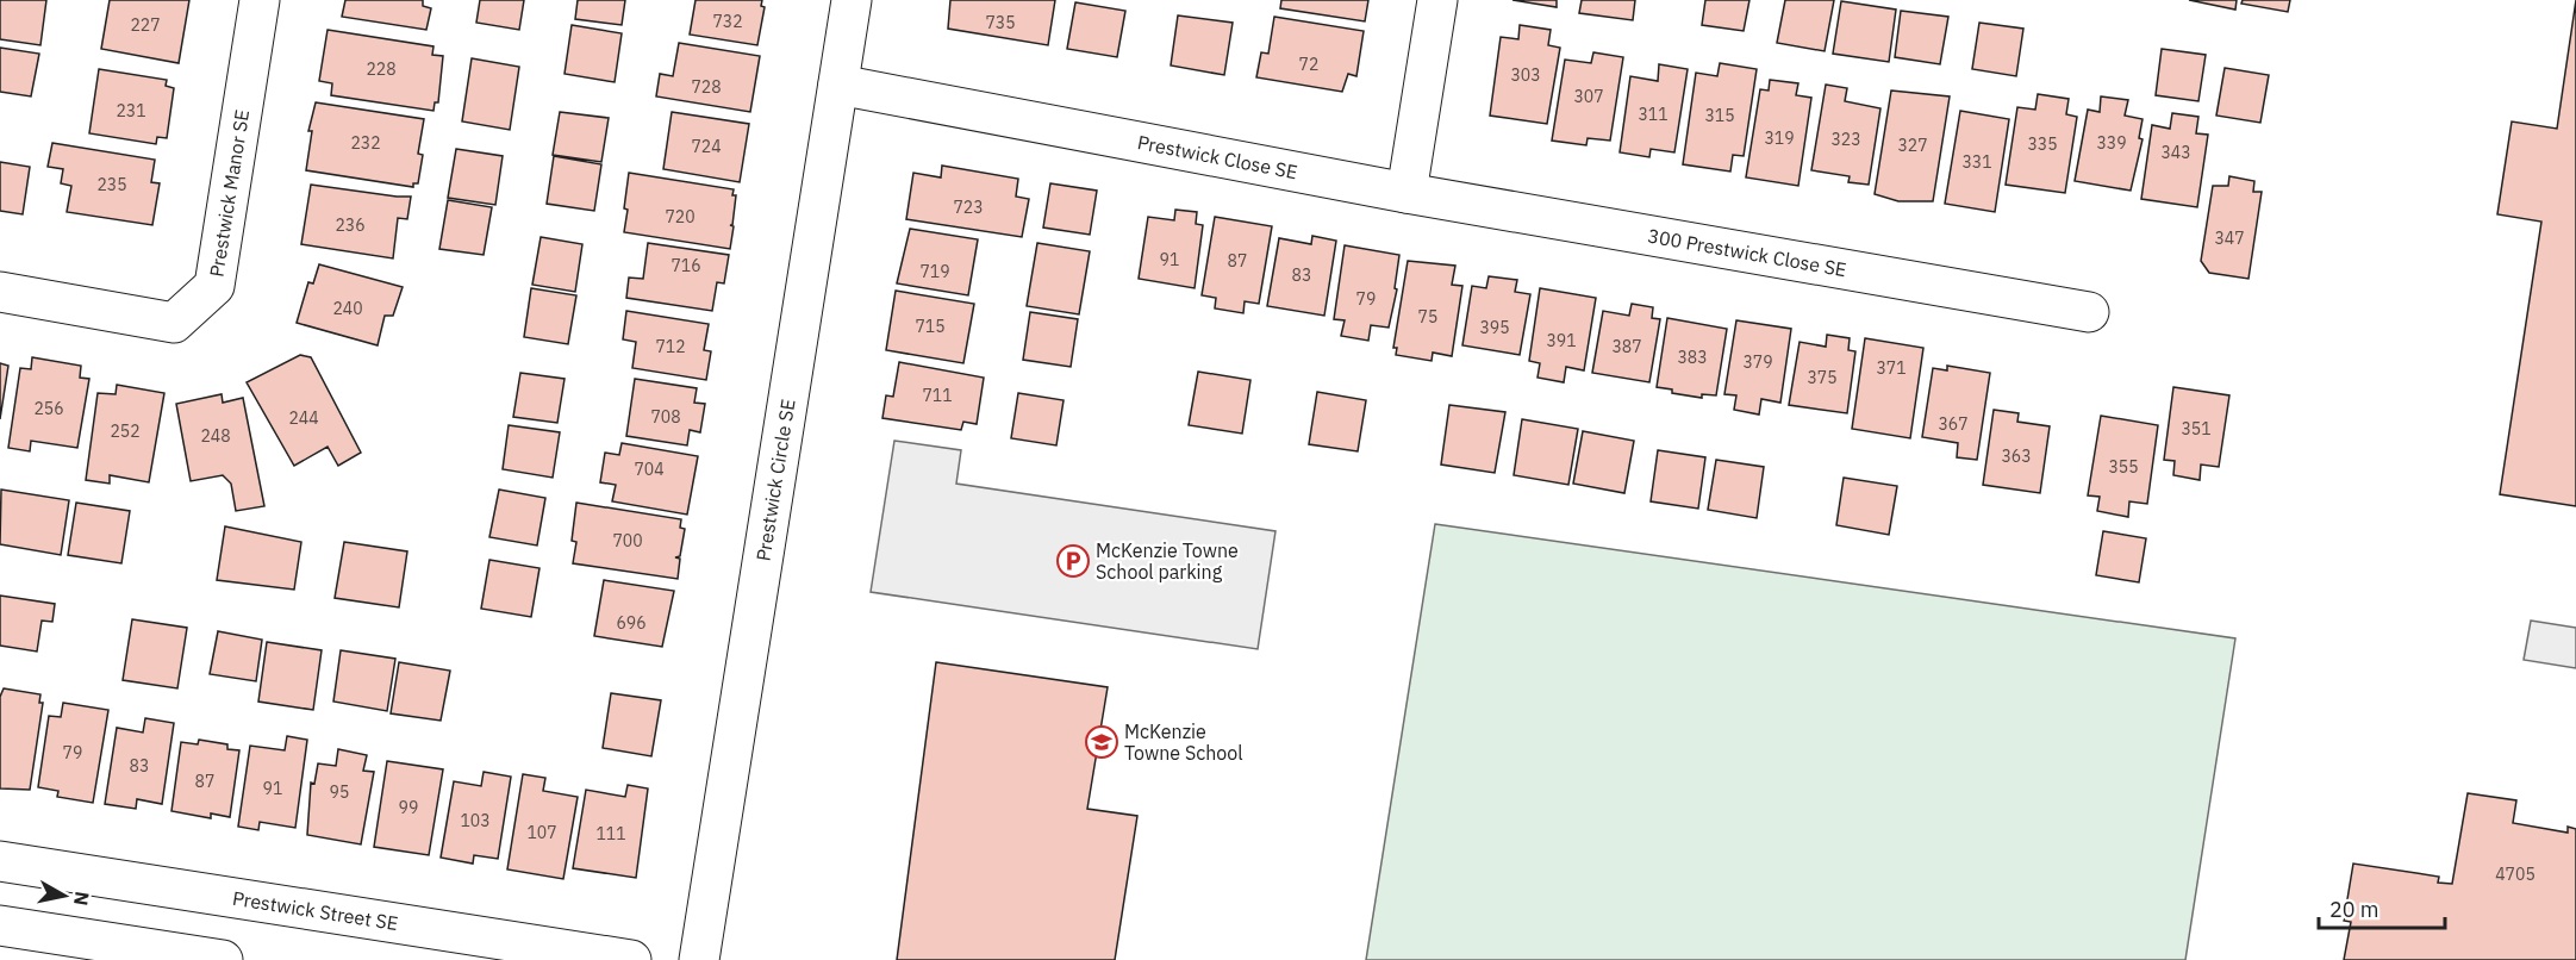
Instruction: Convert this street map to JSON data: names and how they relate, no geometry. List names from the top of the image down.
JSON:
{
  "streets": {
    "street": [
      "Prestwick Close SE",
      "Prestwick Manor SE",
      "300 Prestwick Close SE",
      "Prestwick Circle SE",
      "Prestwick Street SE"
    ]
  },
  "crossings": [
    ["Prestwick Close SE", "300 Prestwick Close SE"],
    ["Prestwick Close SE", "Prestwick Circle SE"]
  ],
  "places": {
    "parking": ["McKenzie Towne School parking"],
    "school or university": ["McKenzie Towne School"]
  },
  "house_numbers": [
    "732",
    "735",
    "227",
    "72",
    "228",
    "303",
    "728",
    "307",
    "231",
    "311",
    "315",
    "319",
    "323",
    "232",
    "339",
    "335",
    "327",
    "724",
    "343",
    "331",
    "235",
    "723",
    "720",
    "236",
    "347",
    "91",
    "87",
    "716",
    "719",
    "83",
    "79",
    "240",
    "75",
    "715",
    "395",
    "391",
    "712",
    "387",
    "383",
    "379",
    "371",
    "375",
    "711",
    "256",
    "708",
    "244",
    "367",
    "351",
    "252",
    "248",
    "363",
    "355",
    "704",
    "700",
    "696",
    "79",
    "83",
    "87",
    "91",
    "95",
    "99",
    "103",
    "107",
    "111",
    "4705"
  ],
  "scale_bar": "20 m",
  "north": "right"
}
